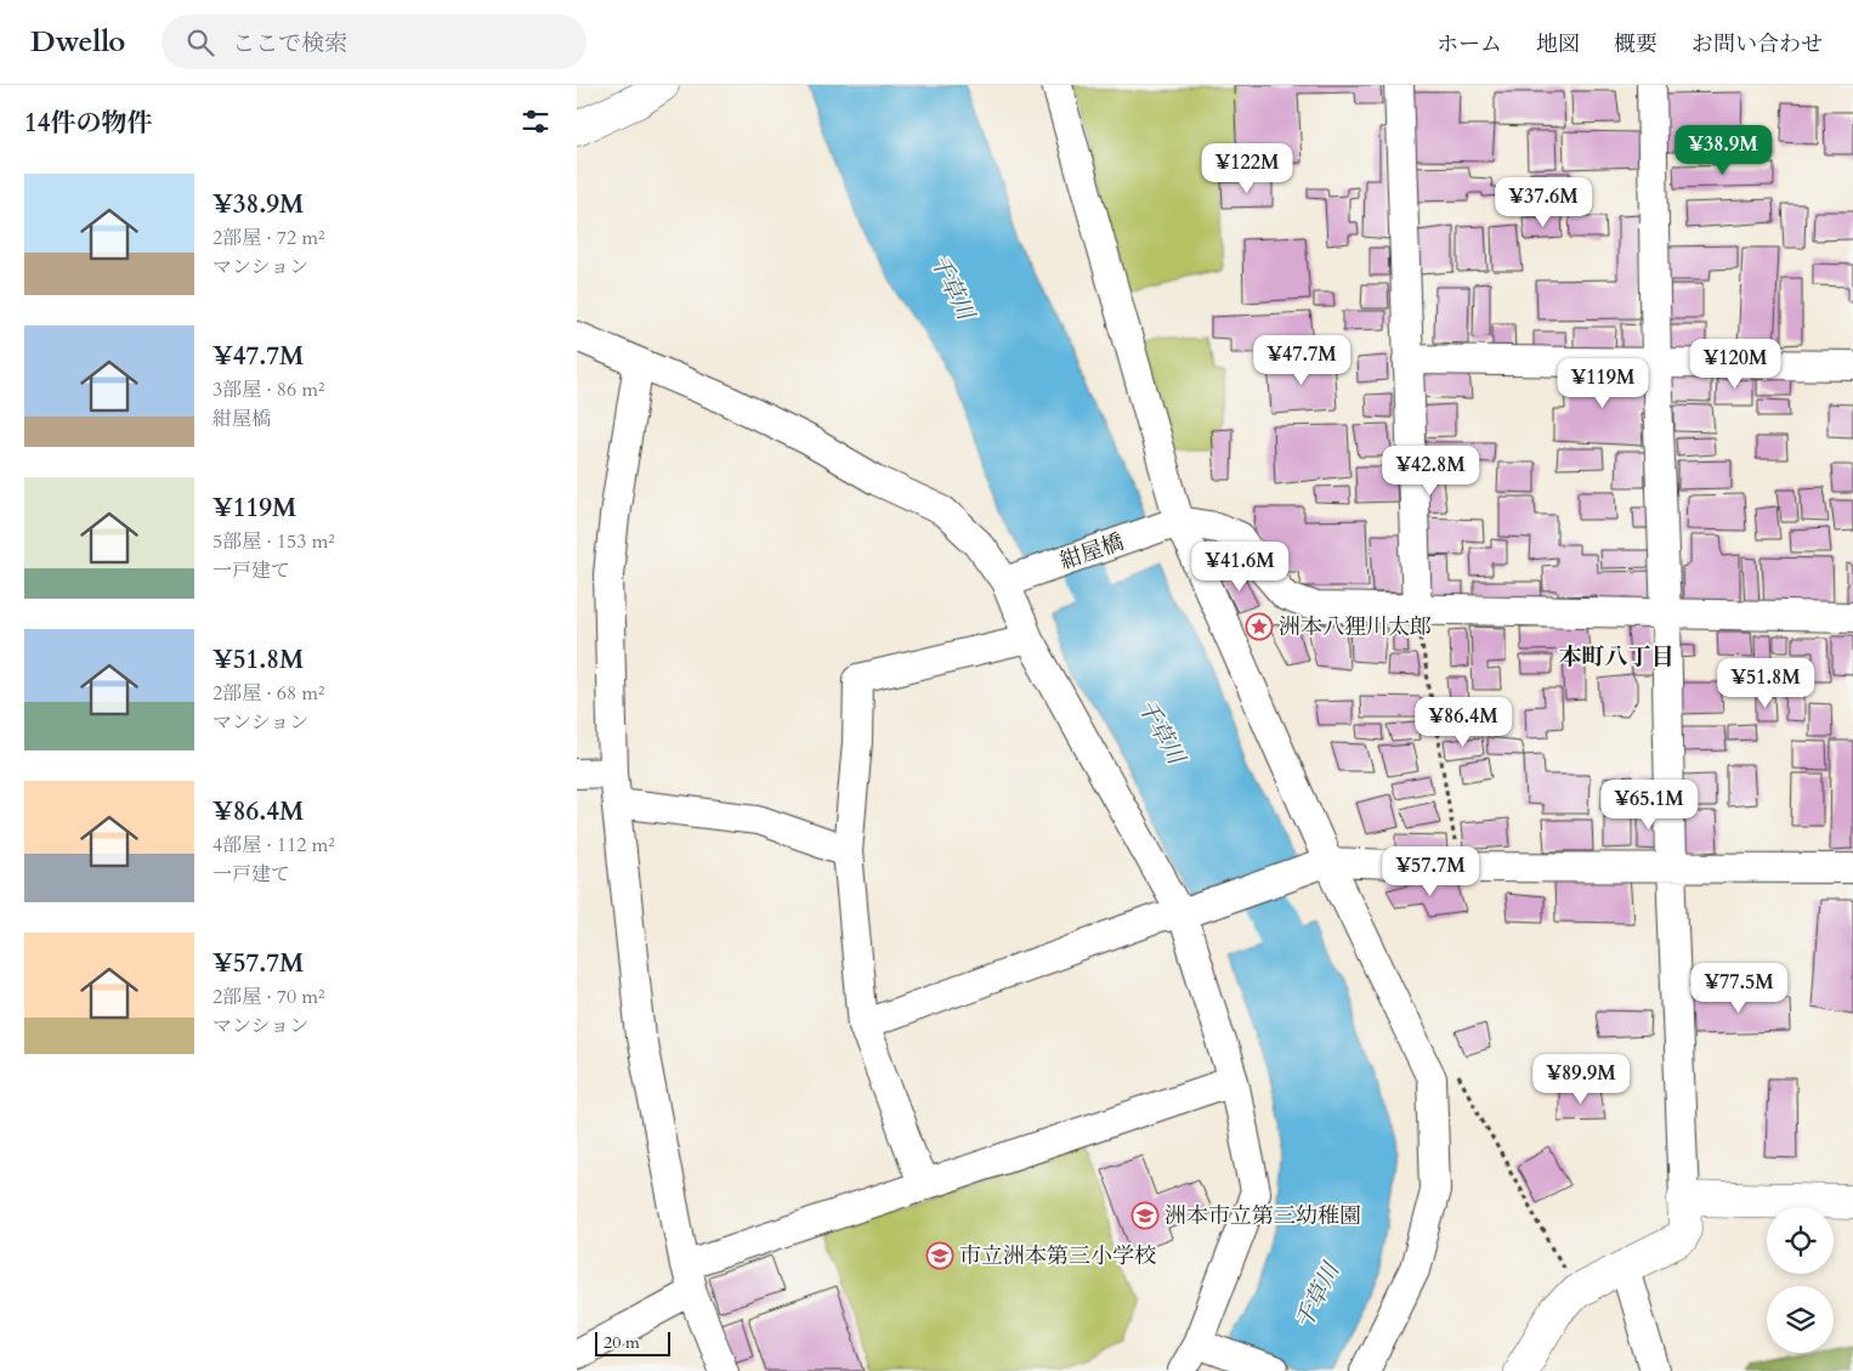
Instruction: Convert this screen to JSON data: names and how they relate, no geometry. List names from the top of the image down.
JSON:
{
  "streets": {
    "street": ["紺屋橋"]
  },
  "districts": ["本町八丁目"],
  "water": ["千草川"],
  "places": {
    "place": ["洲本八狸川太郎"],
    "school or university": ["洲本市立第三幼稚園", "市立洲本第三小学校"]
  },
  "scale_bar": "20 m",
  "page": {
    "header": "Dwello",
    "search": "ここで検索",
    "nav": [
      "ホーム",
      "地図",
      "概要",
      "お問い合わせ"
    ],
    "heading": "14件の物件",
    "price": [
      "¥38.9M",
      "¥122M",
      "¥37.6M",
      "¥47.7M",
      "¥120M",
      "¥119M",
      "¥42.8M",
      "¥41.6M",
      "¥51.8M",
      "¥86.4M",
      "¥65.1M",
      "¥57.7M",
      "¥77.5M",
      "¥89.9M"
    ],
    "list": [
      {
        "name": "¥38.9M",
        "note": "2部屋 · 72 m² · マンション"
      },
      {
        "name": "¥47.7M",
        "note": "3部屋 · 86 m² · 紺屋橋"
      },
      {
        "name": "¥119M",
        "note": "5部屋 · 153 m² · 一戸建て"
      },
      {
        "name": "¥51.8M",
        "note": "2部屋 · 68 m² · マンション"
      },
      {
        "name": "¥86.4M",
        "note": "4部屋 · 112 m² · 一戸建て"
      },
      {
        "name": "¥57.7M",
        "note": "2部屋 · 70 m² · マンション"
      }
    ],
    "scale": "20 m"
  }
}
